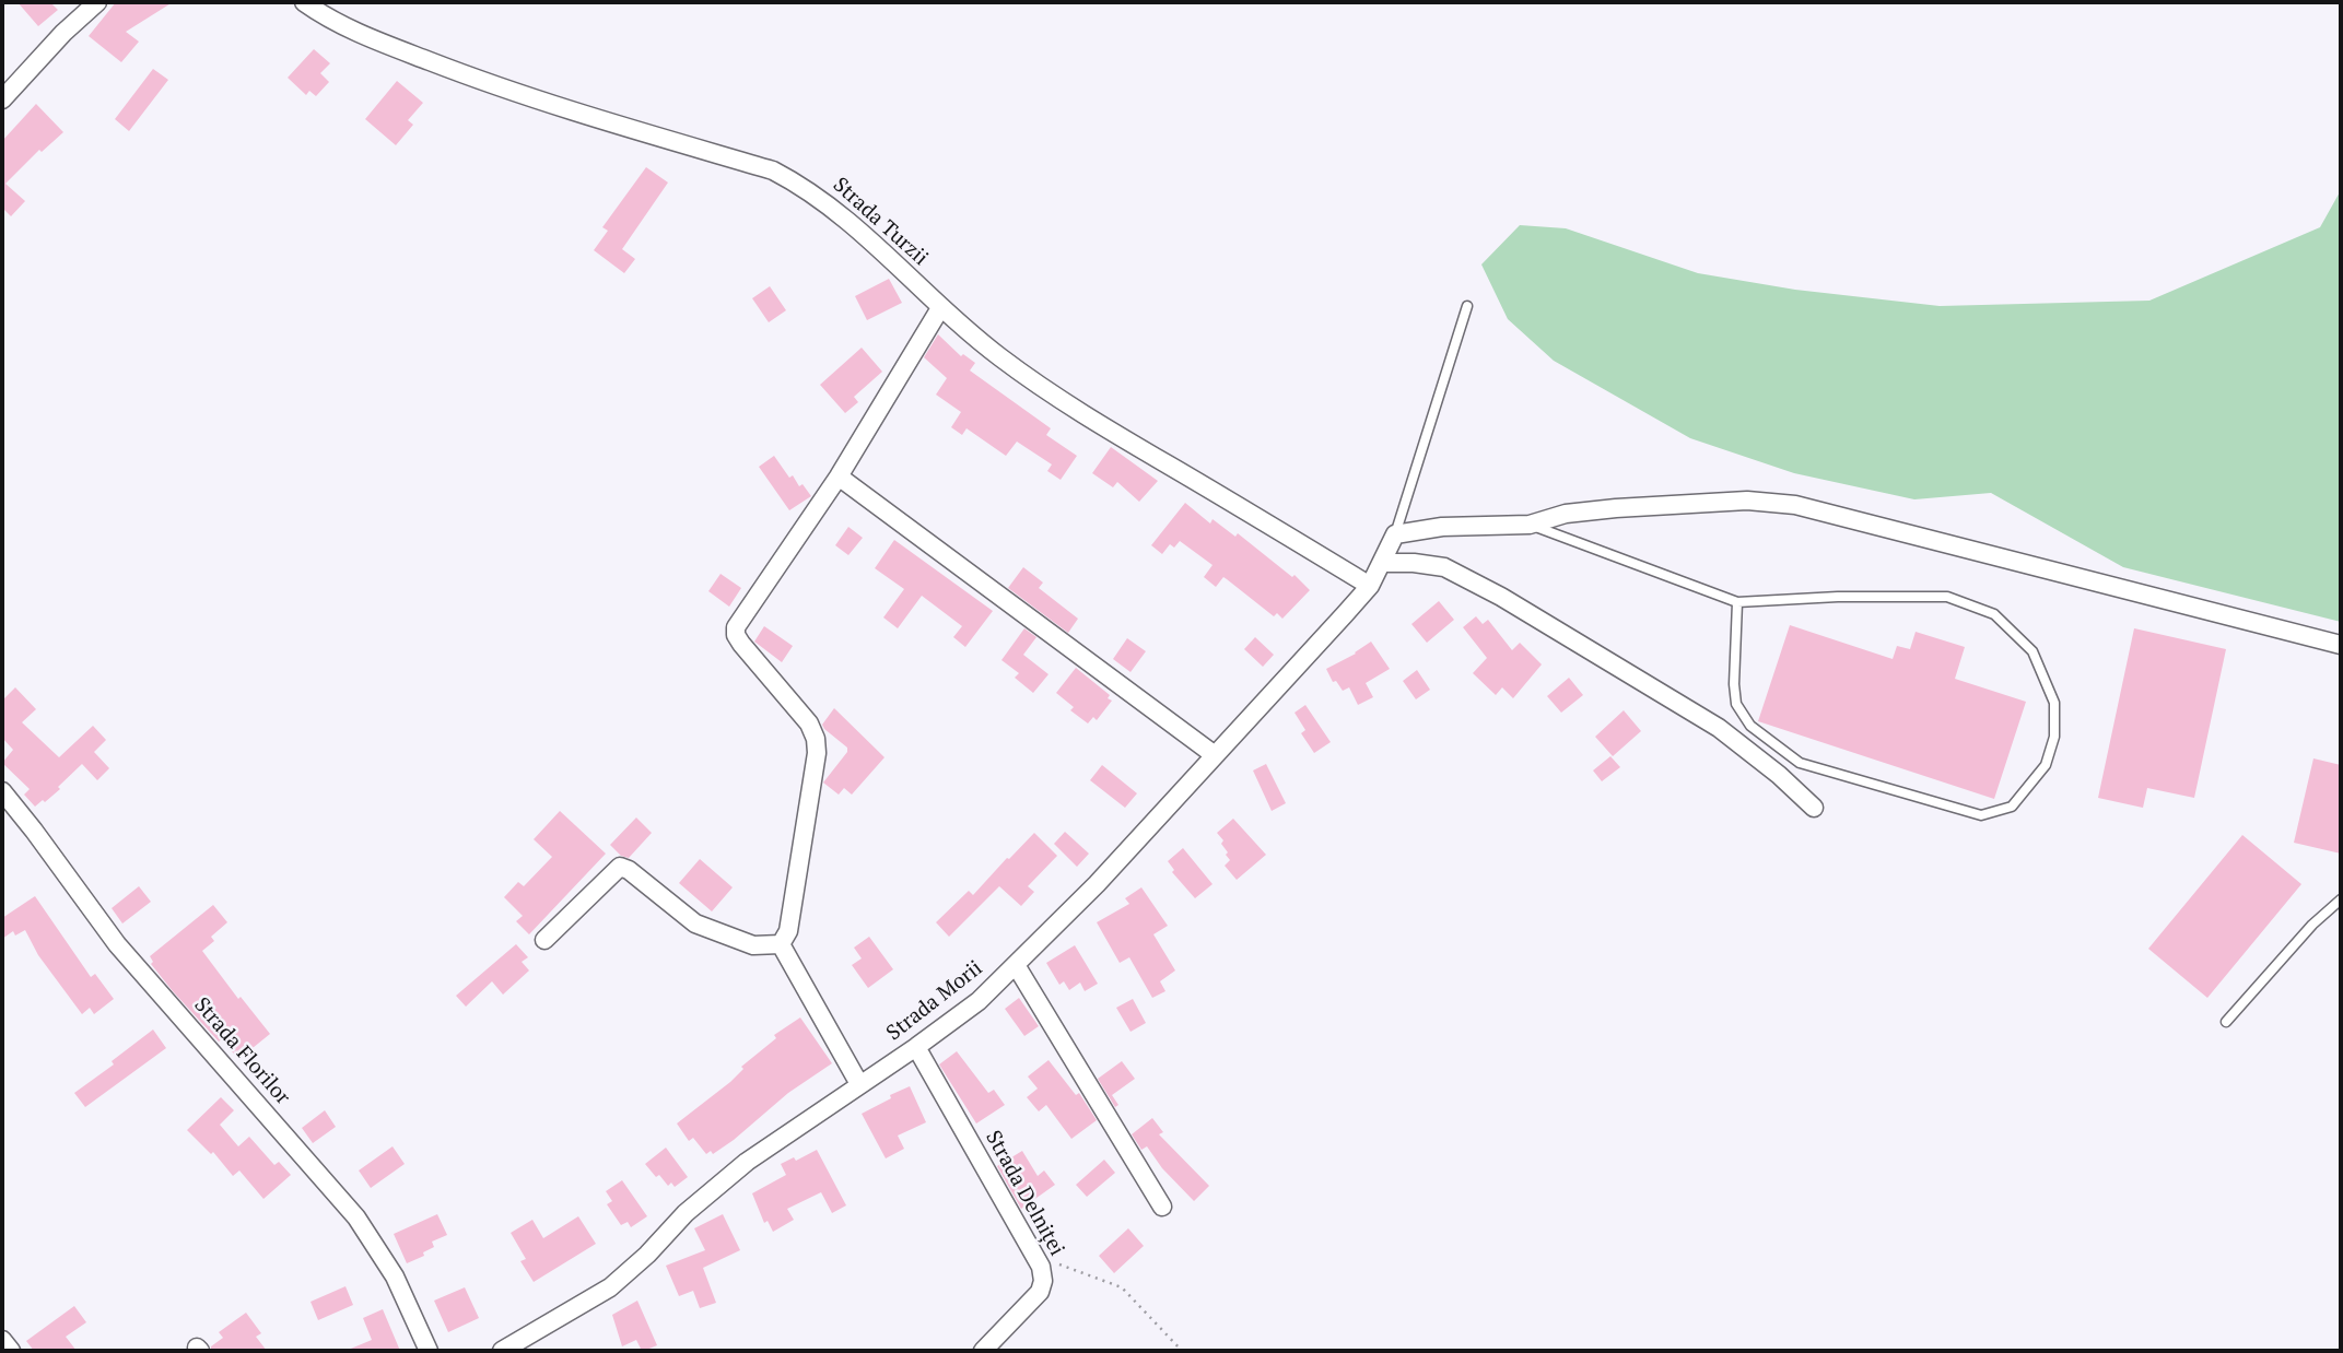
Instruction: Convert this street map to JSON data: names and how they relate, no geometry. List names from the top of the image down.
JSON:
{
  "streets": {
    "street": [
      "Strada Turzii",
      "Strada Morii",
      "Strada Florilor",
      "Strada Delniței"
    ]
  },
  "crossings": [
    ["Strada Turzii", "Strada Morii"],
    ["Strada Morii", "Strada Delniței"]
  ]
}
